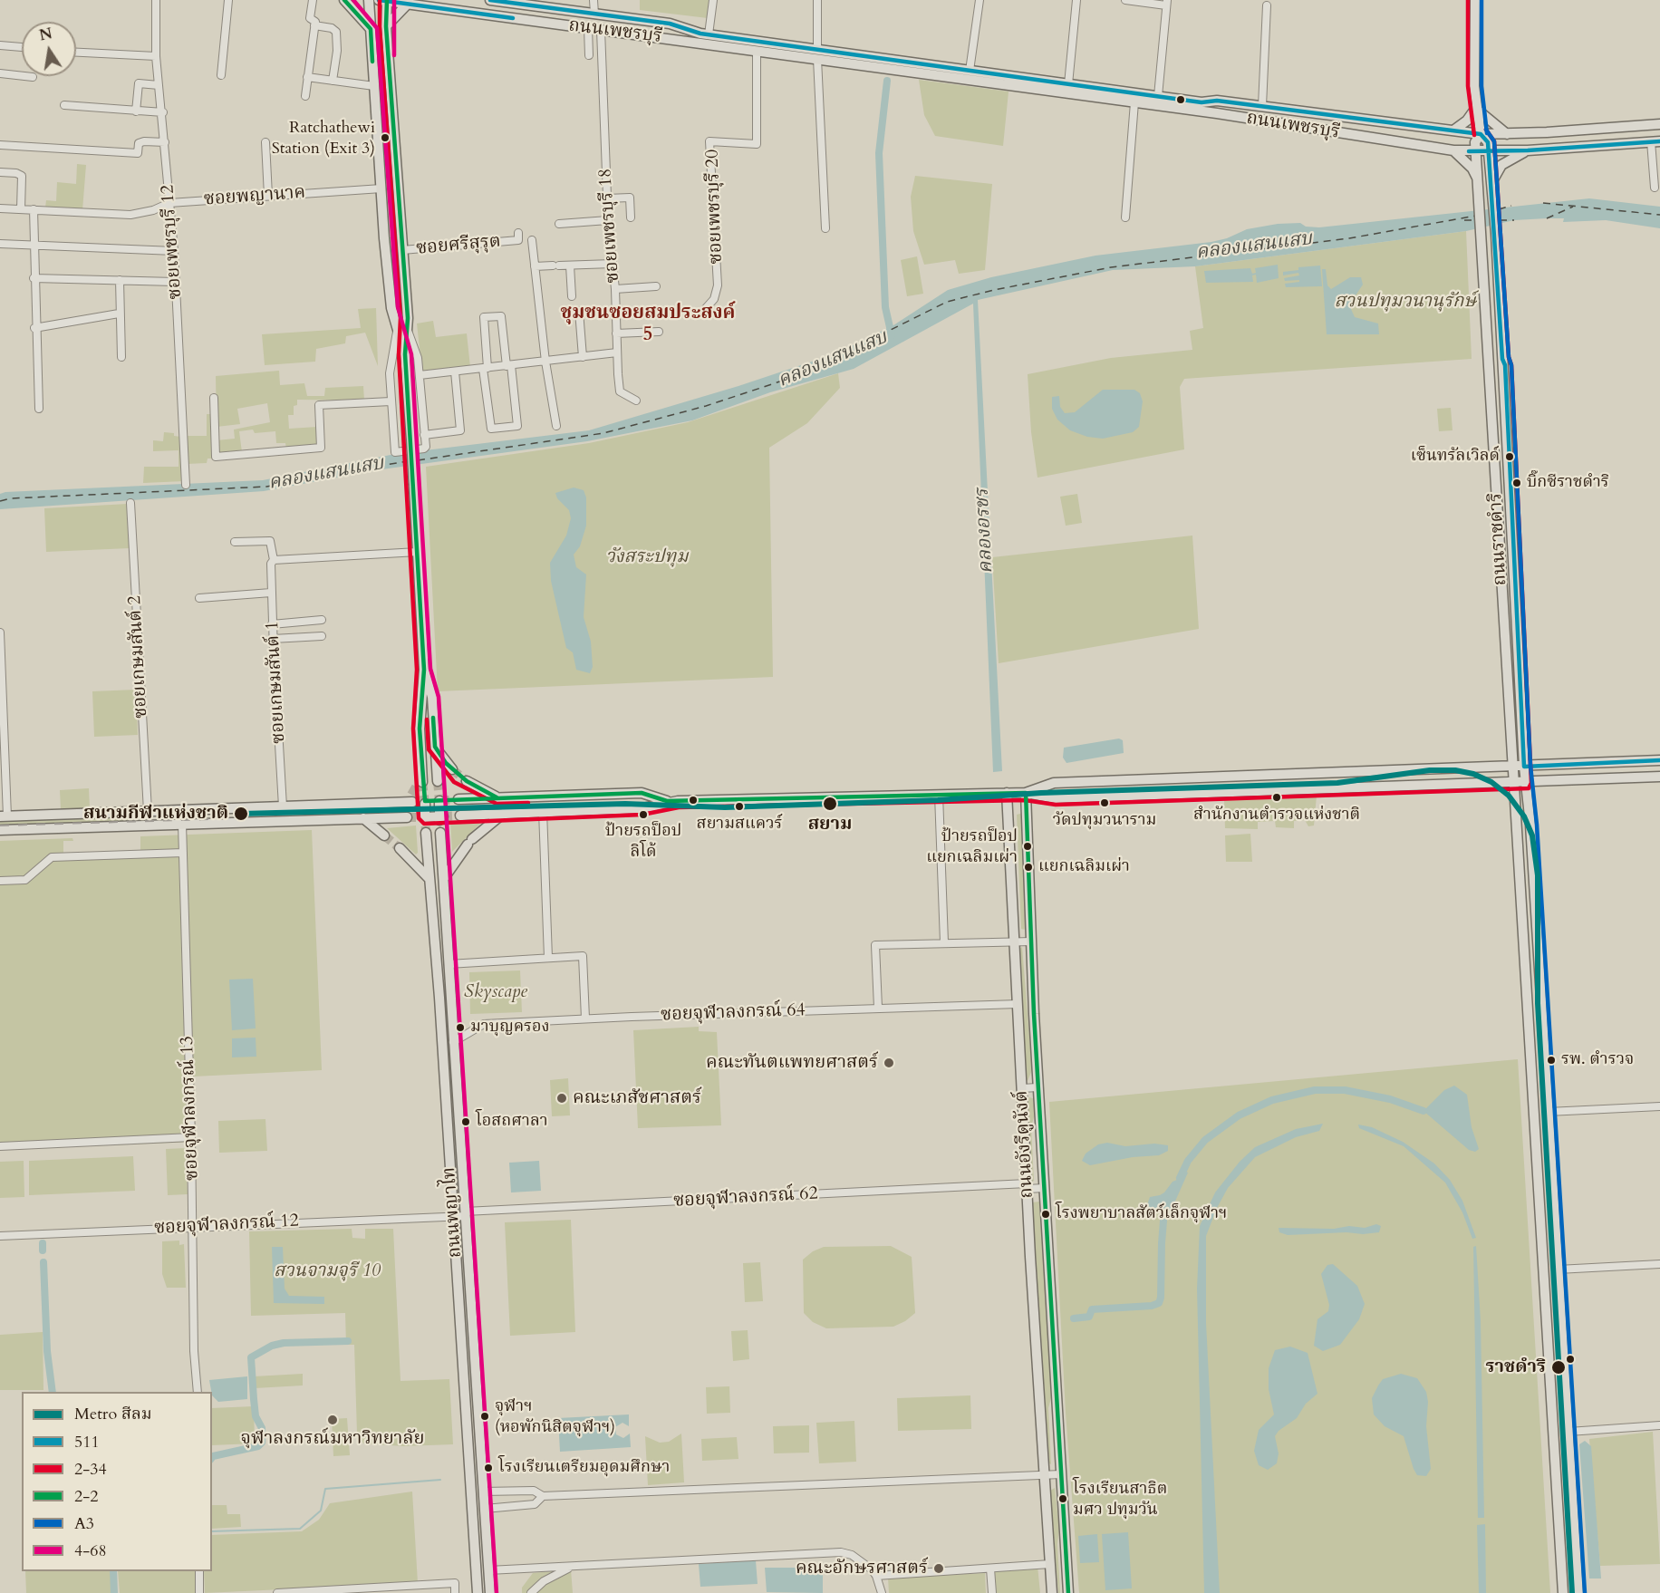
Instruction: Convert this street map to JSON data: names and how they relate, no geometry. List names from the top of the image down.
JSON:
{
  "streets": {
    "main road": [
      "ถนนเพชรบุรี",
      "ถนนราชดำริ",
      "ถนนอังรีดูนังต์",
      "ถนนพญาไท"
    ],
    "street": [
      "ซอยพญานาค",
      "ซอยเพชรบุรี 20",
      "ซอยเพชรบุรี 18",
      "ซอยเพชรบุรี 12",
      "ซอยศรีสุรุต",
      "ซอยเกษมสันต์ 2",
      "ซอยเกษมสันต์ 1",
      "ซอยจุฬาลงกรณ์ 64",
      "ซอยจุฬาลงกรณ์ 13",
      "ซอยจุฬาลงกรณ์ 62",
      "ซอยจุฬาลงกรณ์ 12"
    ]
  },
  "crossings": [
    ["ถนนเพชรบุรี", "ซอยเพชรบุรี 20"],
    ["ถนนเพชรบุรี", "ซอยเพชรบุรี 18"],
    ["ถนนเพชรบุรี", "ถนนราชดำริ"],
    ["ซอยพญานาค", "ซอยเพชรบุรี 12"],
    ["ซอยจุฬาลงกรณ์ 64", "ถนนอังรีดูนังต์"],
    ["ซอยจุฬาลงกรณ์ 64", "ถนนพญาไท"],
    ["ซอยจุฬาลงกรณ์ 13", "ซอยจุฬาลงกรณ์ 12"],
    ["ถนนอังรีดูนังต์", "ซอยจุฬาลงกรณ์ 62"],
    ["ซอยจุฬาลงกรณ์ 62", "ถนนพญาไท"],
    ["ซอยจุฬาลงกรณ์ 62", "ซอยจุฬาลงกรณ์ 12"],
    ["ถนนพญาไท", "ซอยจุฬาลงกรณ์ 12"]
  ],
  "districts": ["ชุมชนซอยสมประสงค์ 5"],
  "water": ["คลองแสนแสบ", "คลองอรชร"],
  "parks": [
    "สวนปทุมวนานุรักษ์",
    "วังสระปทุม",
    "Skyscape",
    "สวนจามจุรี 10"
  ],
  "places": [
    "Ratchathewi Station (Exit 3)",
    "เซ็นทรัลเวิลด์",
    "บิ๊กซีราชดำริ",
    "สำนักงานตำรวจแห่งชาติ",
    "วัดปทุมวนาราม",
    "สยาม",
    "สยามสแควร์",
    "สนามกีฬาแห่งชาติ",
    "ป้ายรถป็อป ลิโด้",
    "ป้ายรถป็อป แยกเฉลิมเผ่า",
    "แยกเฉลิมเผ่า",
    "มาบุญครอง",
    "รพ. ตำรวจ",
    "คณะทันตแพทยศาสตร์",
    "คณะเภสัชศาสตร์",
    "โอสถศาลา",
    "โรงพยาบาลสัตว์เล็กจุฬาฯ",
    "ราชดำริ",
    "จุฬาฯ (หอพักนิสิตจุฬาฯ)",
    "จุฬาลงกรณ์มหาวิทยาลัย",
    "โรงเรียนเตรียมอุดมศึกษา",
    "โรงเรียนสาธิต มศว ปทุมวัน",
    "คณะอักษรศาสตร์"
  ],
  "lines": [
    "transit line 511",
    "transit line 2-34",
    "transit line 2-2",
    "transit line A3",
    "transit line 4-68",
    "metro line สีลม"
  ],
  "legend": [
    "Metro สีลม",
    "511",
    "2-34",
    "2-2",
    "A3",
    "4-68"
  ],
  "north": "top"
}
